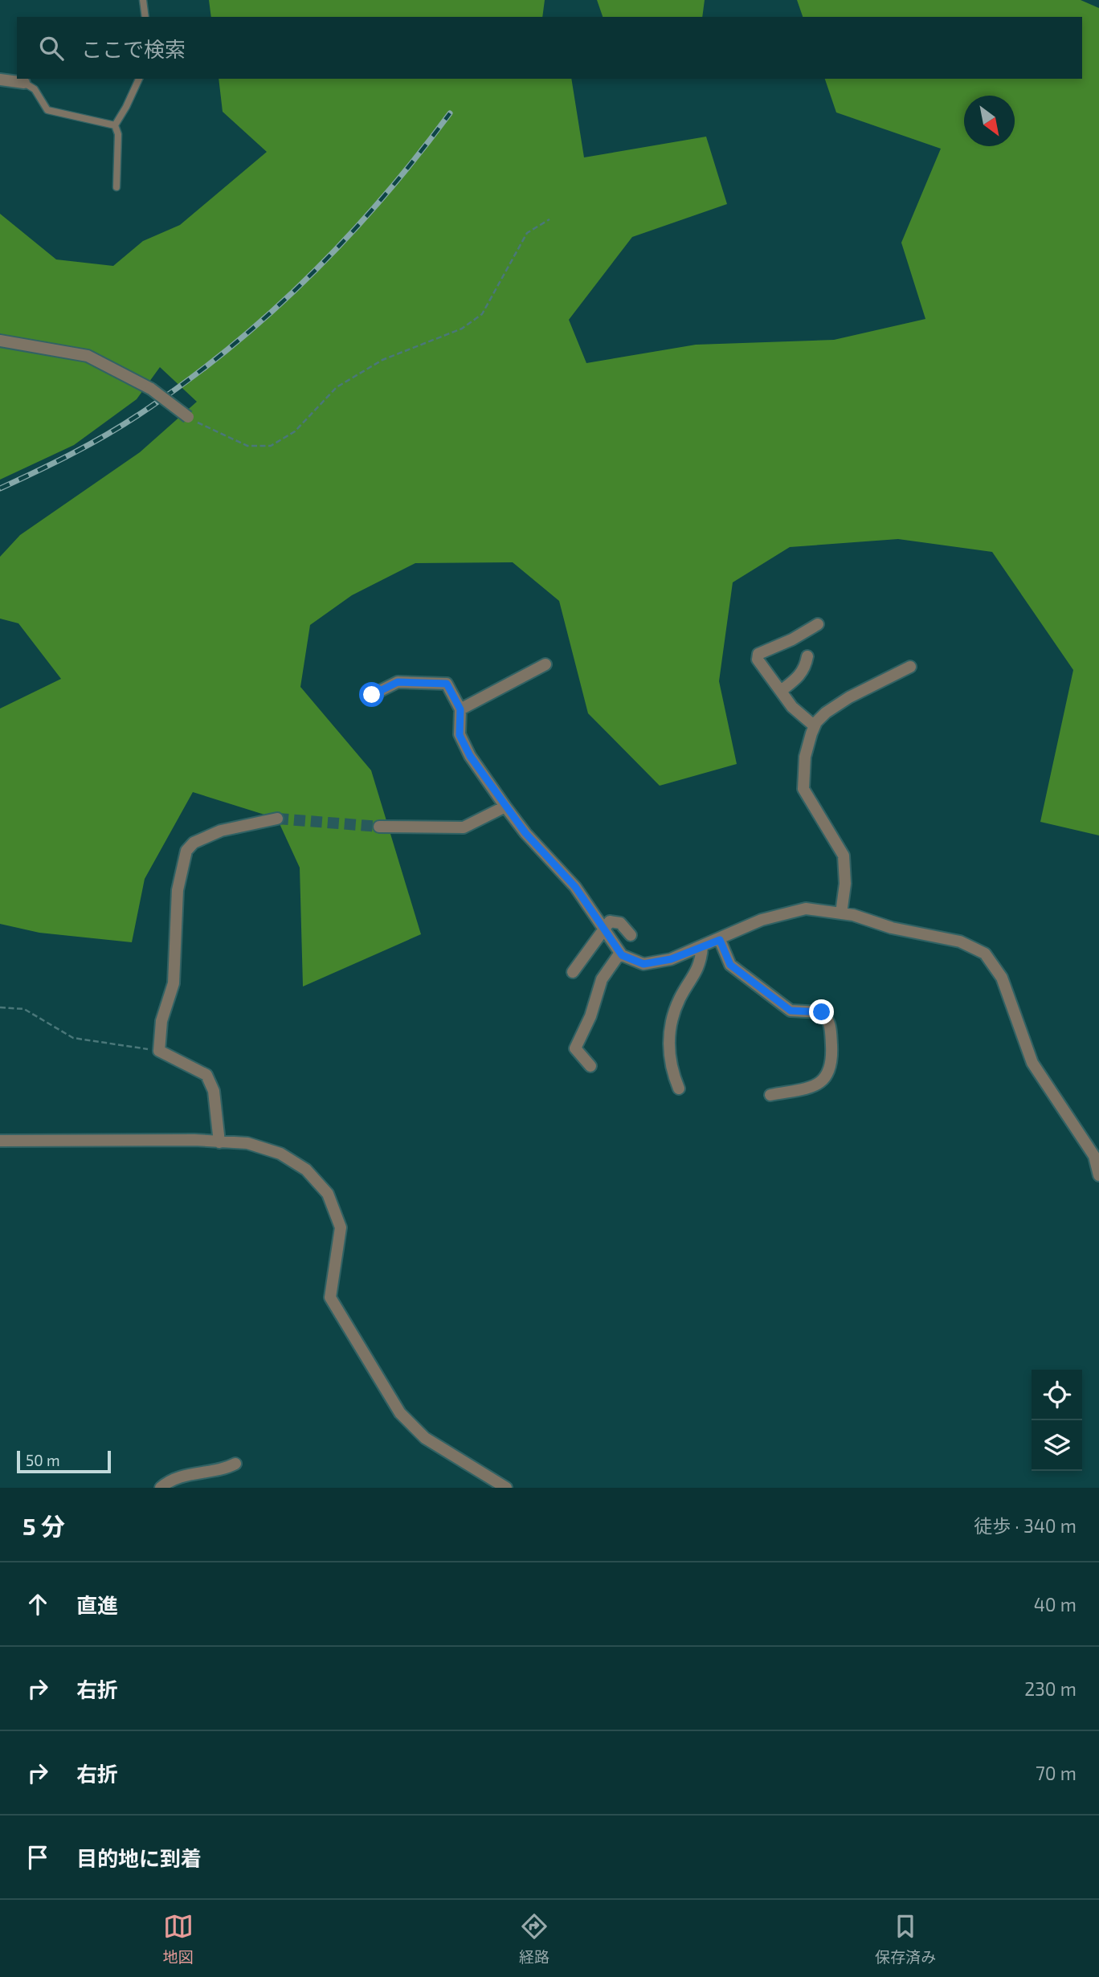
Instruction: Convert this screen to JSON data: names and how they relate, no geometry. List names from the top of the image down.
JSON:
{
  "scale_bar": "50 m",
  "north": "bottom right",
  "page": {
    "search": "ここで検索",
    "scale": "50 m",
    "heading": ["5 分", "徒歩 · 340 m"],
    "list": [
      ["直進", "40 m"],
      ["右折", "230 m"],
      ["右折", "70 m"],
      "目的地に到着"
    ],
    "nav": ["地図", "経路", "保存済み"]
  }
}
